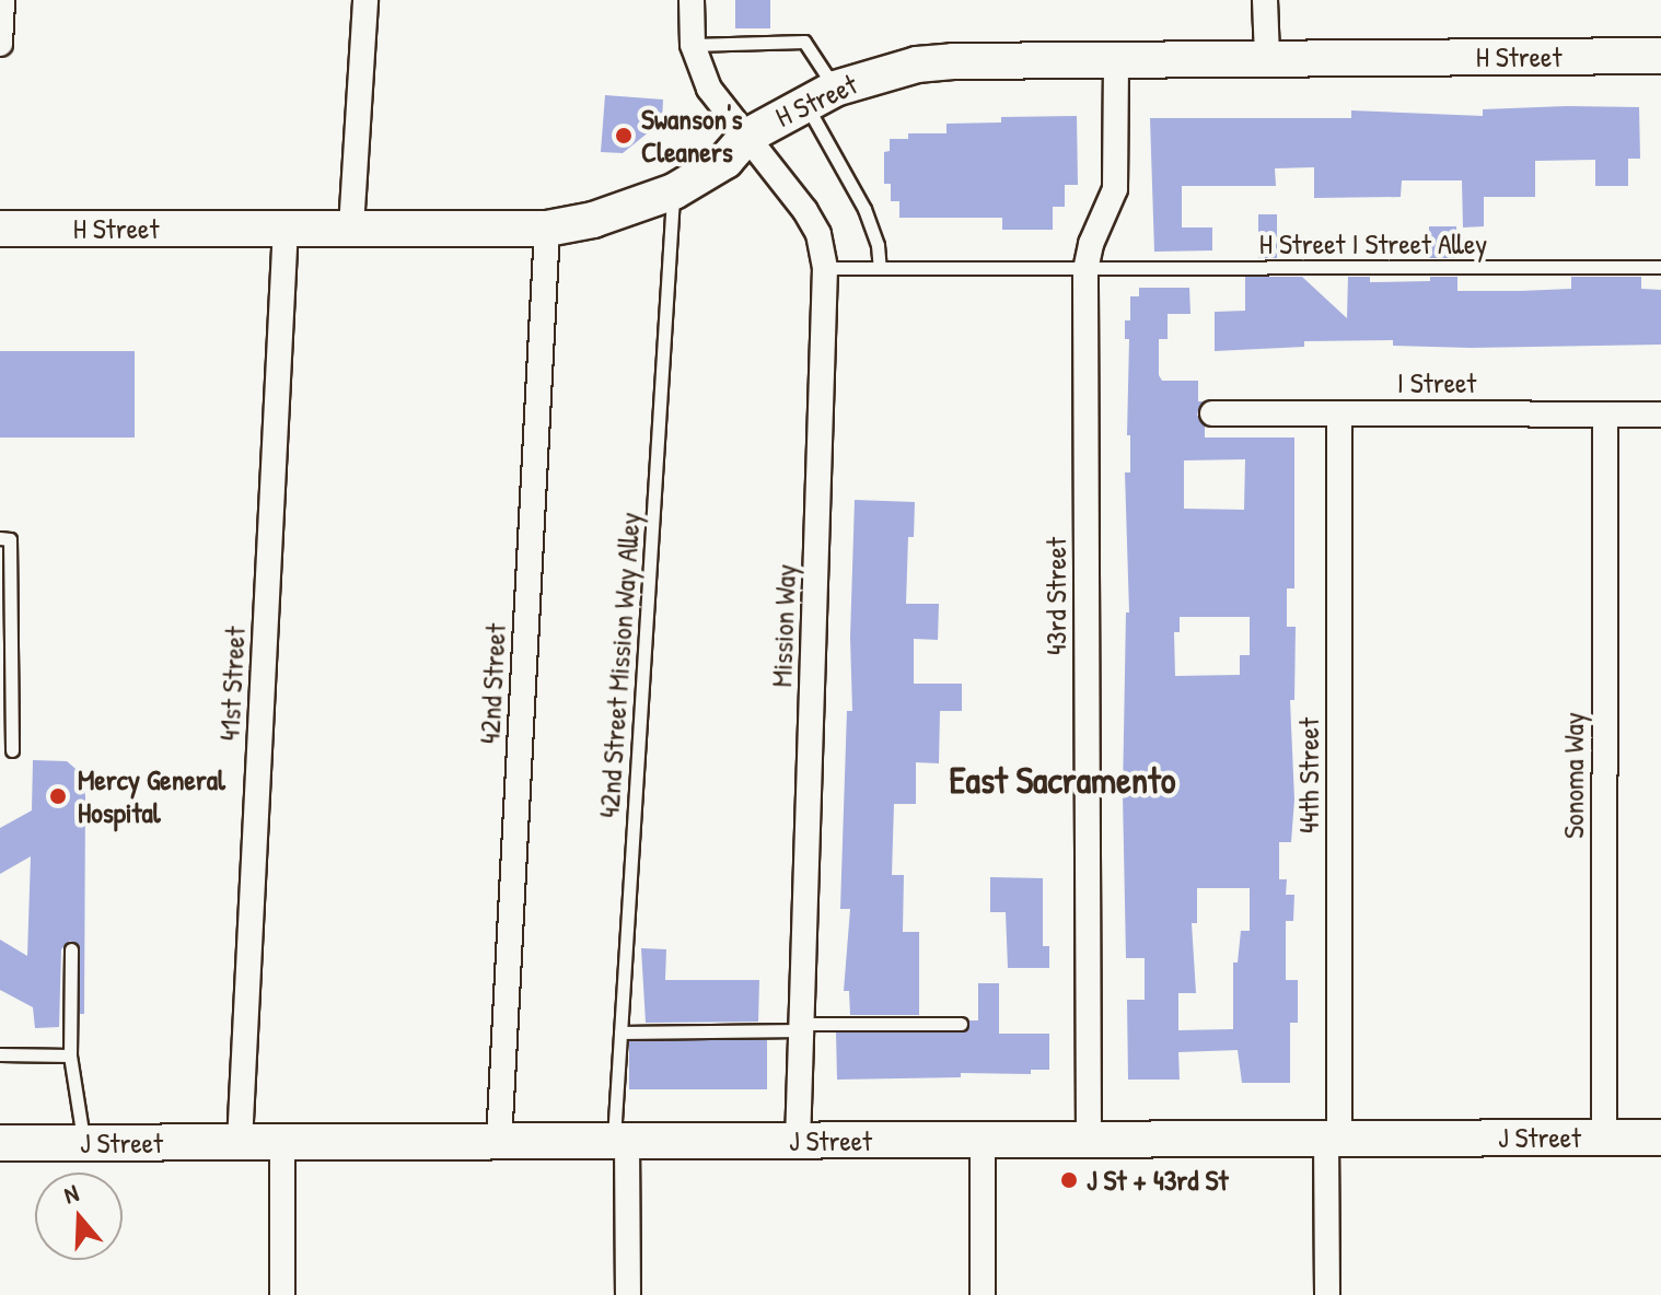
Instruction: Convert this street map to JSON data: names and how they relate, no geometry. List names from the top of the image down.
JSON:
{
  "streets": {
    "main road": ["H Street", "J Street"],
    "street": [
      "I Street",
      "43rd Street",
      "Mission Way",
      "41st Street",
      "42nd Street",
      "44th Street",
      "Sonoma Way"
    ],
    "lane": ["H Street I Street Alley", "42nd Street Mission Way Alley"]
  },
  "crossings": [
    ["H Street", "43rd Street"],
    ["H Street", "Mission Way"],
    ["H Street", "42nd Street Mission Way Alley"],
    ["H Street", "41st Street"],
    ["H Street", "42nd Street"],
    ["H Street I Street Alley", "43rd Street"],
    ["H Street I Street Alley", "Mission Way"],
    ["I Street", "44th Street"],
    ["I Street", "Sonoma Way"],
    ["43rd Street", "J Street"],
    ["Mission Way", "J Street"],
    ["42nd Street Mission Way Alley", "J Street"],
    ["41st Street", "J Street"],
    ["42nd Street", "J Street"],
    ["44th Street", "J Street"],
    ["Sonoma Way", "J Street"]
  ],
  "districts": ["East Sacramento"],
  "places": ["Swanson's Cleaners", "Mercy General Hospital", "J St + 43rd St"],
  "north": "top"
}
